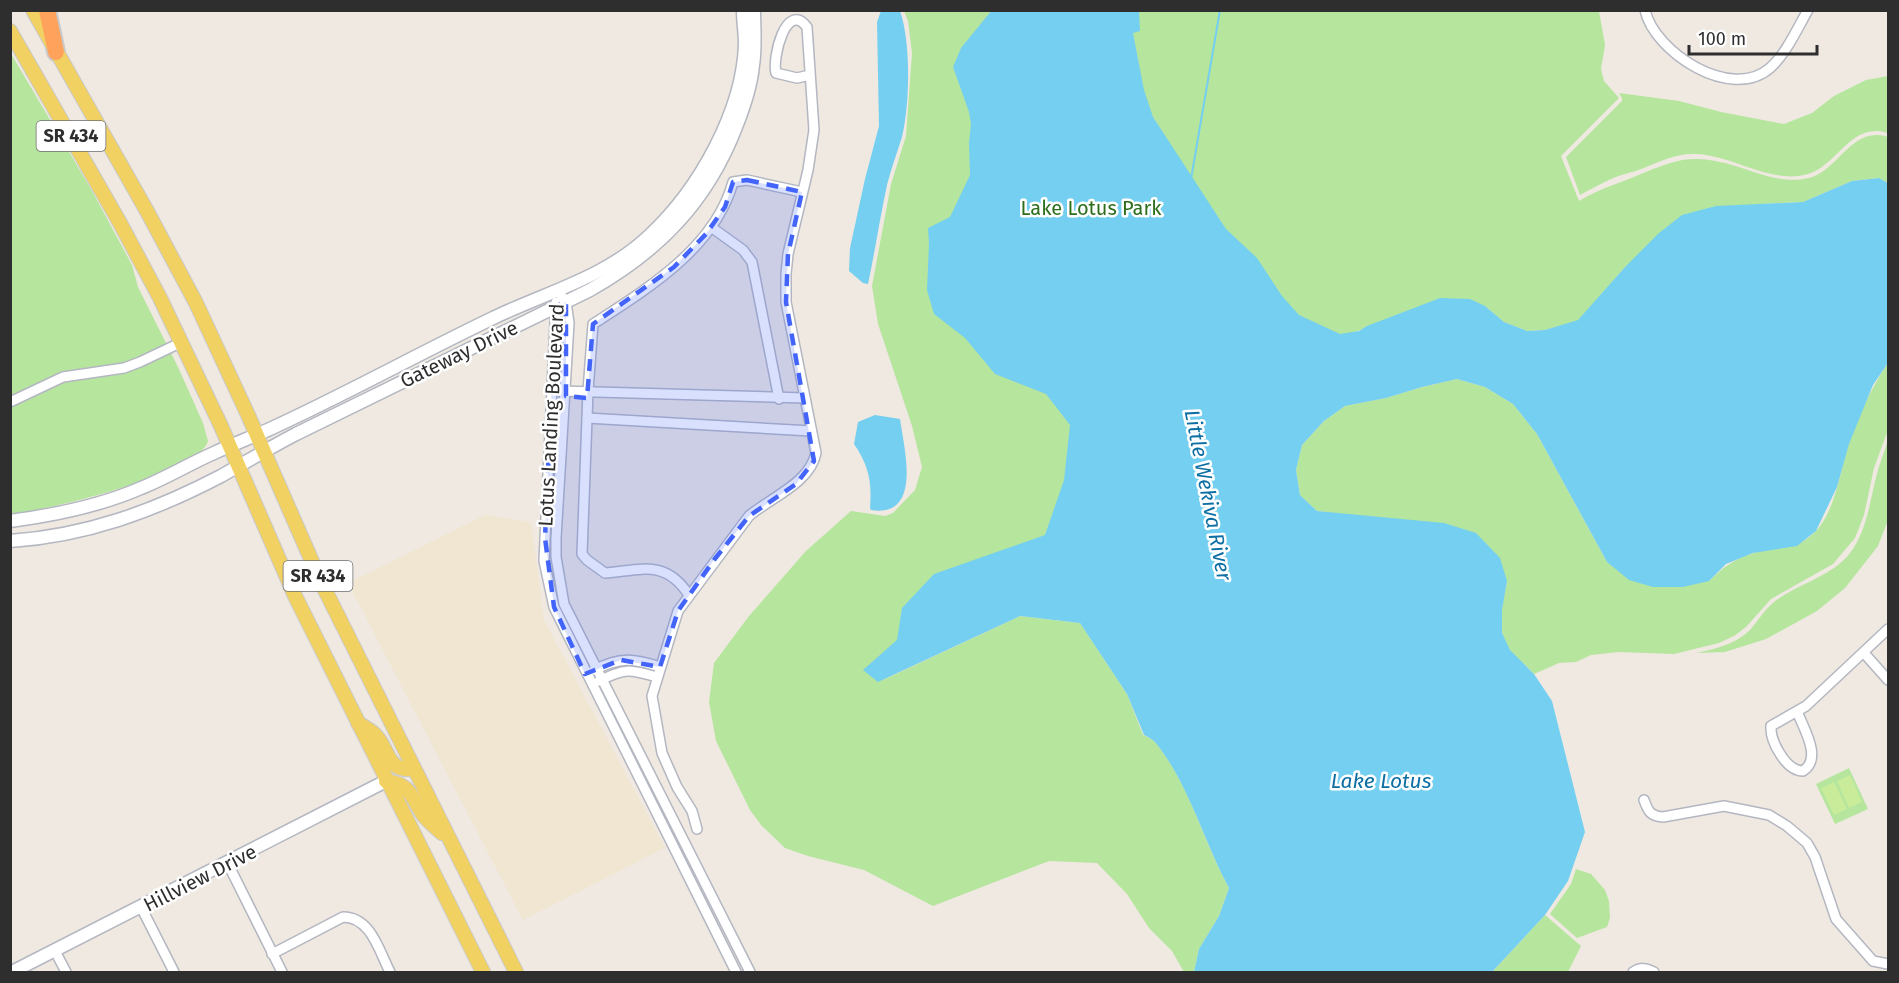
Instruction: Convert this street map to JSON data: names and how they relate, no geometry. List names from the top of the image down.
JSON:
{
  "streets": {
    "main road": ["SR 434"],
    "street": ["Gateway Drive", "Lotus Landing Boulevard", "Hillview Drive"]
  },
  "crossings": [
    ["SR 434", "Gateway Drive"],
    ["SR 434", "Hillview Drive"],
    ["Gateway Drive", "Lotus Landing Boulevard"]
  ],
  "water": ["Little Wekiva River", "Lake Lotus"],
  "parks": ["Lake Lotus Park"],
  "scale_bar": "100 m"
}
